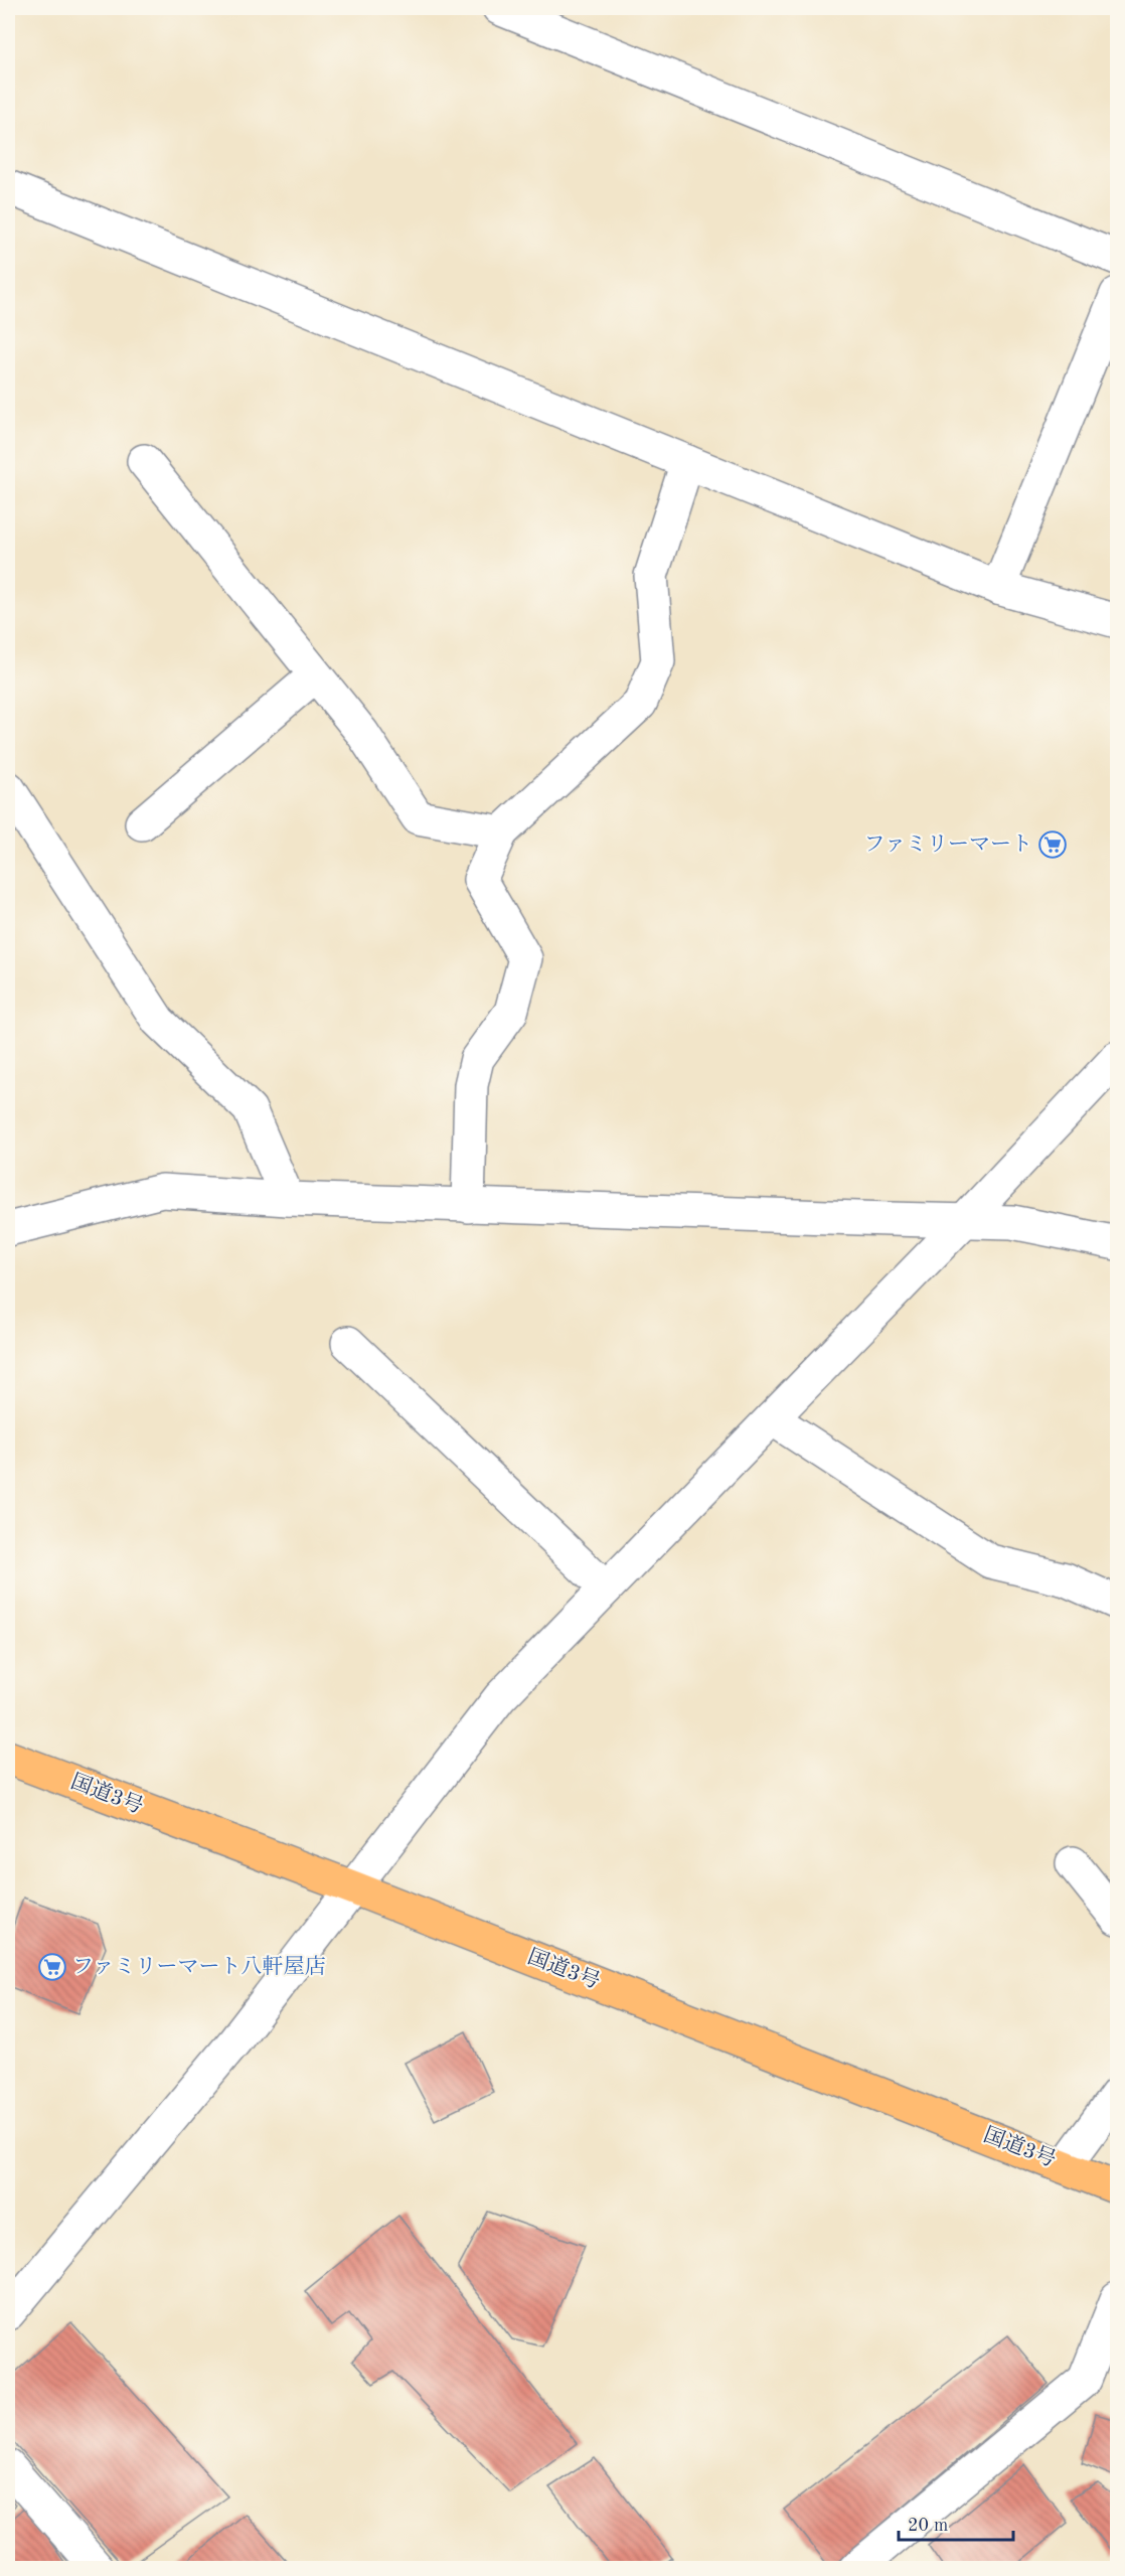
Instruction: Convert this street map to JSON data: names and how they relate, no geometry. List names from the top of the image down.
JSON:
{
  "streets": {
    "highway": ["国道3号"]
  },
  "places": {
    "supermarket": ["ファミリーマート", "ファミリーマート八軒屋店"]
  },
  "scale_bar": "20 m"
}
